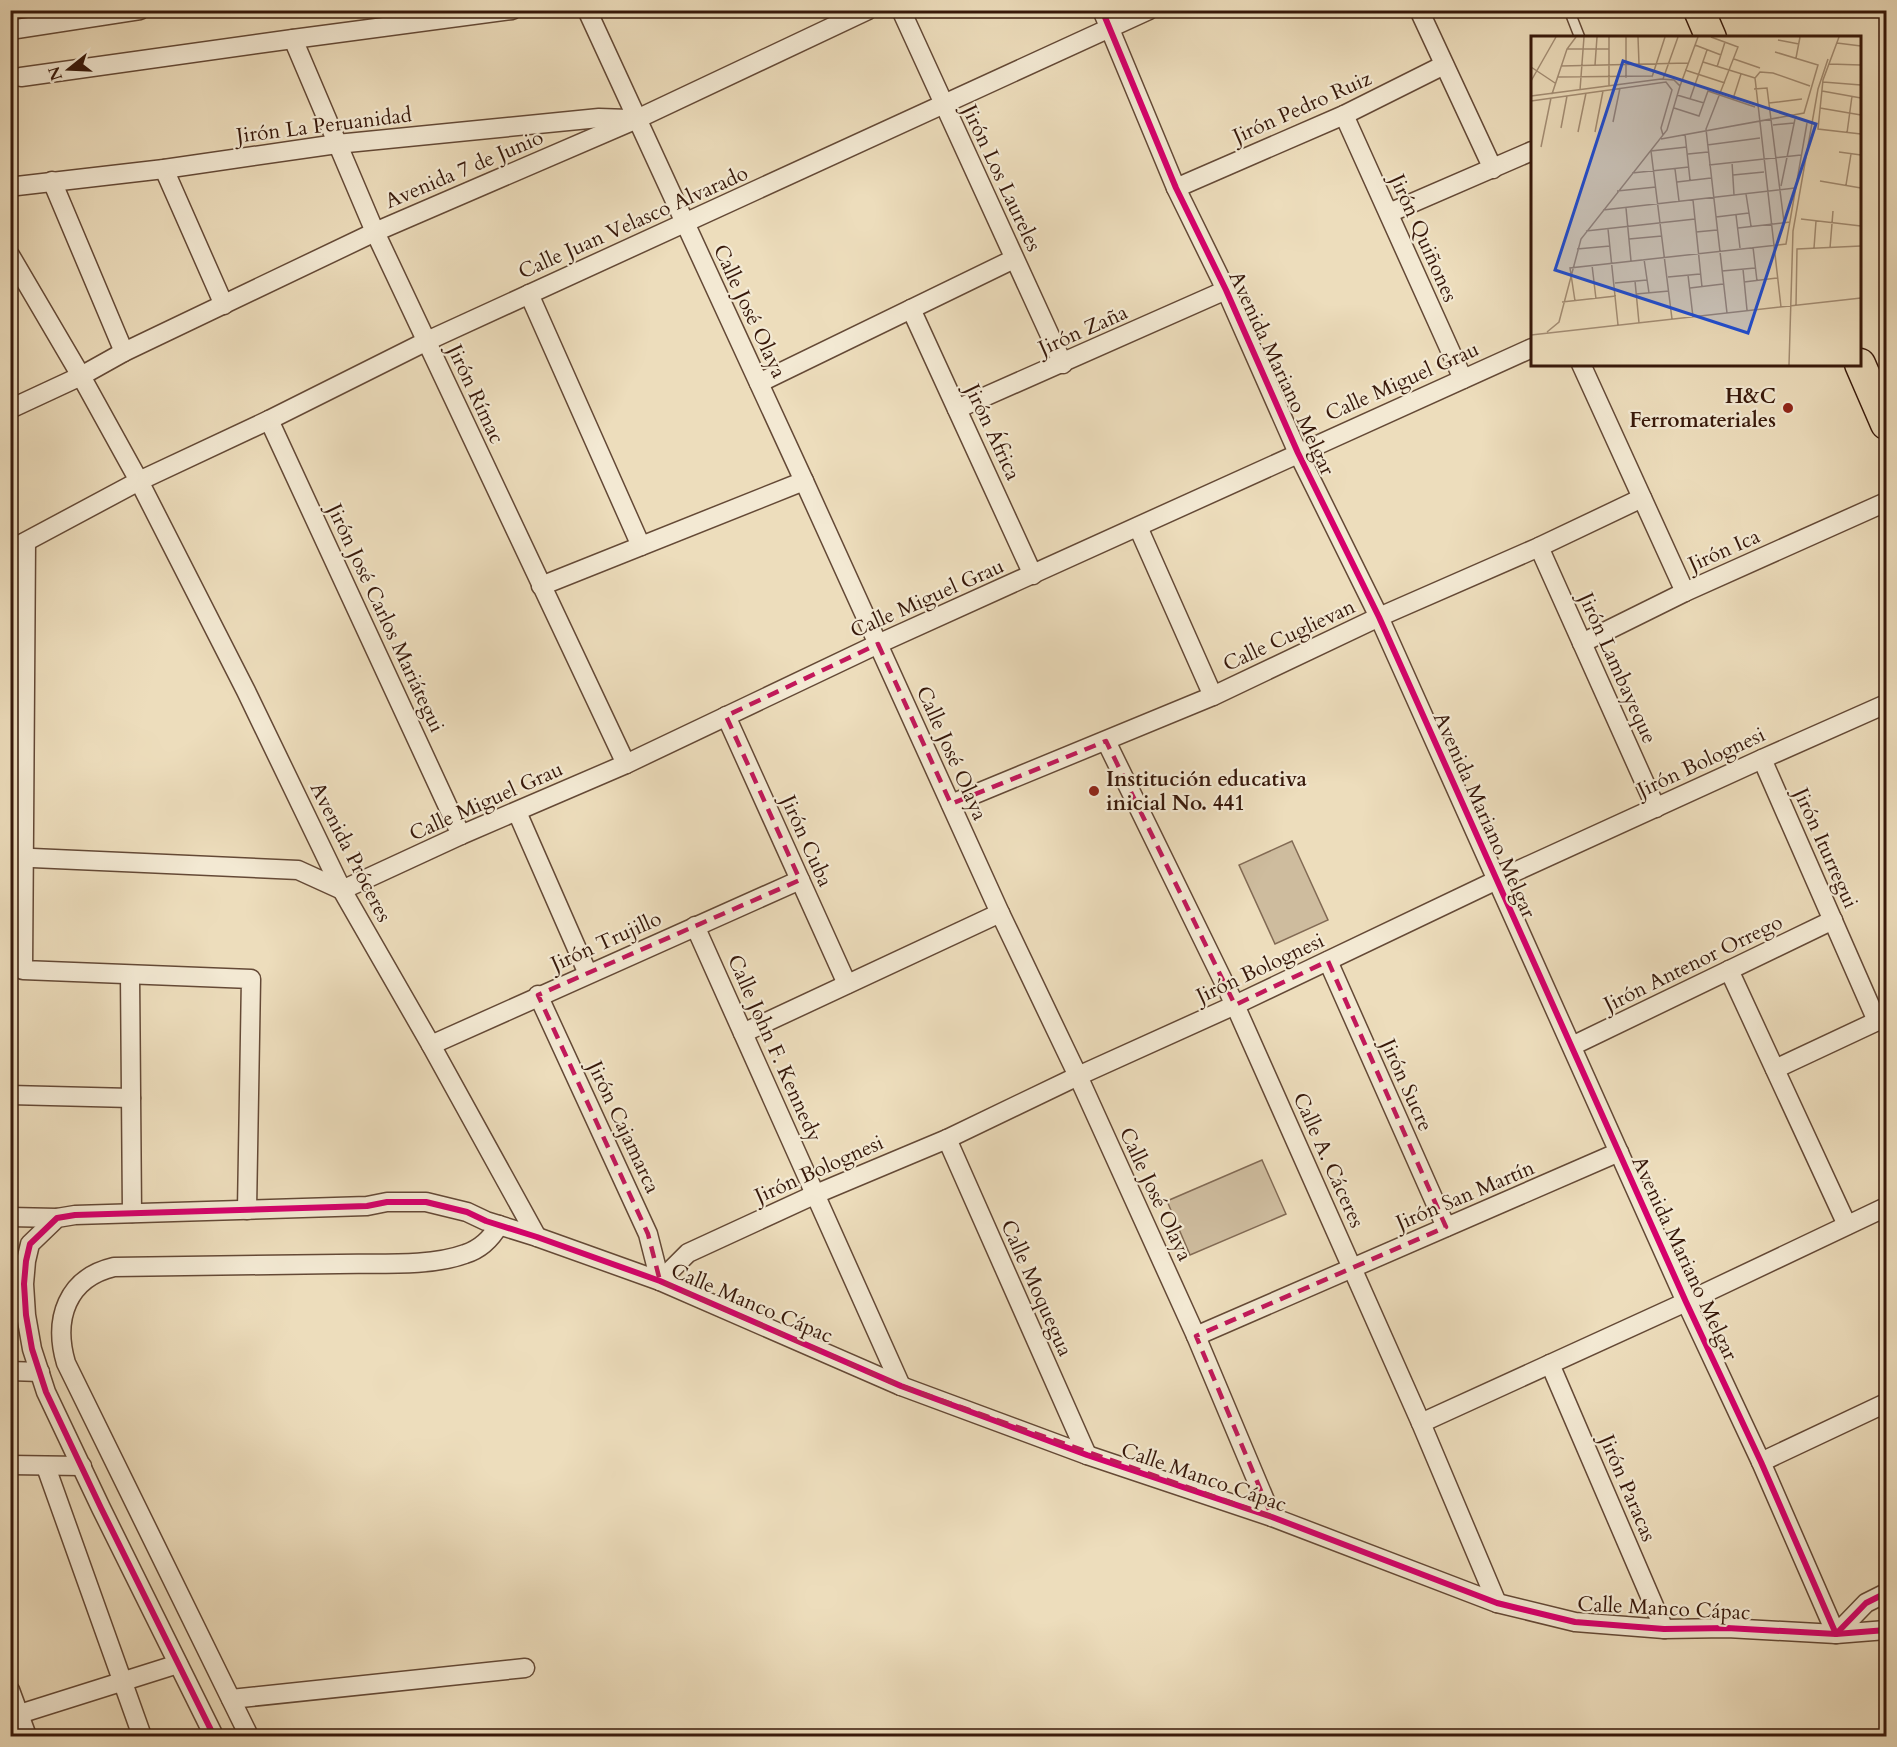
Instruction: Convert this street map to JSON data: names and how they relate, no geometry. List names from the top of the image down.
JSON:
{
  "streets": {
    "street": [
      "Jirón Pedro Ruiz",
      "Jirón La Peruanidad",
      "Avenida 7 de Junio",
      "Jirón Los Laureles",
      "Calle Juan Velasco Alvarado",
      "Jirón Quiñones",
      "Calle José Olaya",
      "Jirón Zaña",
      "Avenida Mariano Melgar",
      "Calle Miguel Grau",
      "Jirón Rímac",
      "Jirón África",
      "Jirón Ica",
      "Jirón José Carlos Mariátegui",
      "Calle Cuglievan",
      "Jirón Lambayeque",
      "Jirón Bolognesi",
      "Jirón Cuba",
      "Jirón Iturregui",
      "Avenida Próceres",
      "Jirón Trujillo",
      "Jirón Antenor Orrego",
      "Calle John F. Kennedy",
      "Jirón Sucre",
      "Jirón Cajamarca",
      "Calle A. Cáceres",
      "Jirón San Martín",
      "Calle Moquegua",
      "Calle Manco Cápac",
      "Jirón Paracas"
    ]
  },
  "crossings": [
    ["Jirón Pedro Ruiz", "Jirón Quiñones"],
    ["Jirón Pedro Ruiz", "Avenida Mariano Melgar"],
    ["Jirón La Peruanidad", "Avenida 7 de Junio"],
    ["Jirón La Peruanidad", "Calle José Olaya"],
    ["Jirón La Peruanidad", "Jirón Rímac"],
    ["Avenida 7 de Junio", "Calle José Olaya"],
    ["Avenida 7 de Junio", "Jirón Rímac"],
    ["Avenida 7 de Junio", "Avenida Próceres"],
    ["Jirón Los Laureles", "Calle Juan Velasco Alvarado"],
    ["Jirón Los Laureles", "Jirón Zaña"],
    ["Calle Juan Velasco Alvarado", "Calle José Olaya"],
    ["Calle Juan Velasco Alvarado", "Avenida Mariano Melgar"],
    ["Calle Juan Velasco Alvarado", "Jirón Rímac"],
    ["Calle Juan Velasco Alvarado", "Jirón José Carlos Mariátegui"],
    ["Calle Juan Velasco Alvarado", "Avenida Próceres"],
    ["Jirón Quiñones", "Calle Miguel Grau"],
    ["Calle José Olaya", "Calle Miguel Grau"],
    ["Calle José Olaya", "Calle Cuglievan"],
    ["Calle José Olaya", "Jirón Bolognesi"],
    ["Calle José Olaya", "Jirón San Martín"],
    ["Calle José Olaya", "Calle Manco Cápac"],
    ["Jirón Zaña", "Avenida Mariano Melgar"],
    ["Jirón Zaña", "Jirón África"],
    ["Avenida Mariano Melgar", "Calle Miguel Grau"],
    ["Avenida Mariano Melgar", "Calle Cuglievan"],
    ["Avenida Mariano Melgar", "Jirón Bolognesi"],
    ["Avenida Mariano Melgar", "Jirón Antenor Orrego"],
    ["Avenida Mariano Melgar", "Jirón San Martín"],
    ["Avenida Mariano Melgar", "Calle Manco Cápac"],
    ["Calle Miguel Grau", "Jirón Rímac"],
    ["Calle Miguel Grau", "Jirón África"],
    ["Calle Miguel Grau", "Jirón José Carlos Mariátegui"],
    ["Calle Miguel Grau", "Jirón Cuba"],
    ["Calle Miguel Grau", "Avenida Próceres"],
    ["Jirón Ica", "Jirón Lambayeque"],
    ["Calle Cuglievan", "Jirón Lambayeque"],
    ["Calle Cuglievan", "Calle A. Cáceres"],
    ["Jirón Lambayeque", "Jirón Bolognesi"],
    ["Jirón Bolognesi", "Jirón Iturregui"],
    ["Jirón Bolognesi", "Calle John F. Kennedy"],
    ["Jirón Bolognesi", "Jirón Sucre"],
    ["Jirón Bolognesi", "Jirón Cajamarca"],
    ["Jirón Bolognesi", "Calle A. Cáceres"],
    ["Jirón Bolognesi", "Calle Moquegua"],
    ["Jirón Bolognesi", "Calle Manco Cápac"],
    ["Jirón Cuba", "Jirón Trujillo"],
    ["Jirón Iturregui", "Jirón Antenor Orrego"],
    ["Avenida Próceres", "Jirón Trujillo"],
    ["Avenida Próceres", "Calle Manco Cápac"],
    ["Jirón Trujillo", "Calle John F. Kennedy"],
    ["Jirón Trujillo", "Jirón Cajamarca"],
    ["Calle John F. Kennedy", "Calle Manco Cápac"],
    ["Jirón Sucre", "Jirón San Martín"],
    ["Jirón Cajamarca", "Calle Manco Cápac"],
    ["Calle A. Cáceres", "Jirón San Martín"],
    ["Calle A. Cáceres", "Calle Manco Cápac"],
    ["Calle Moquegua", "Calle Manco Cápac"],
    ["Calle Manco Cápac", "Jirón Paracas"]
  ],
  "places": ["H&C Ferromateriales", "Institución educativa inicial No. 441"],
  "north": "left"
}
